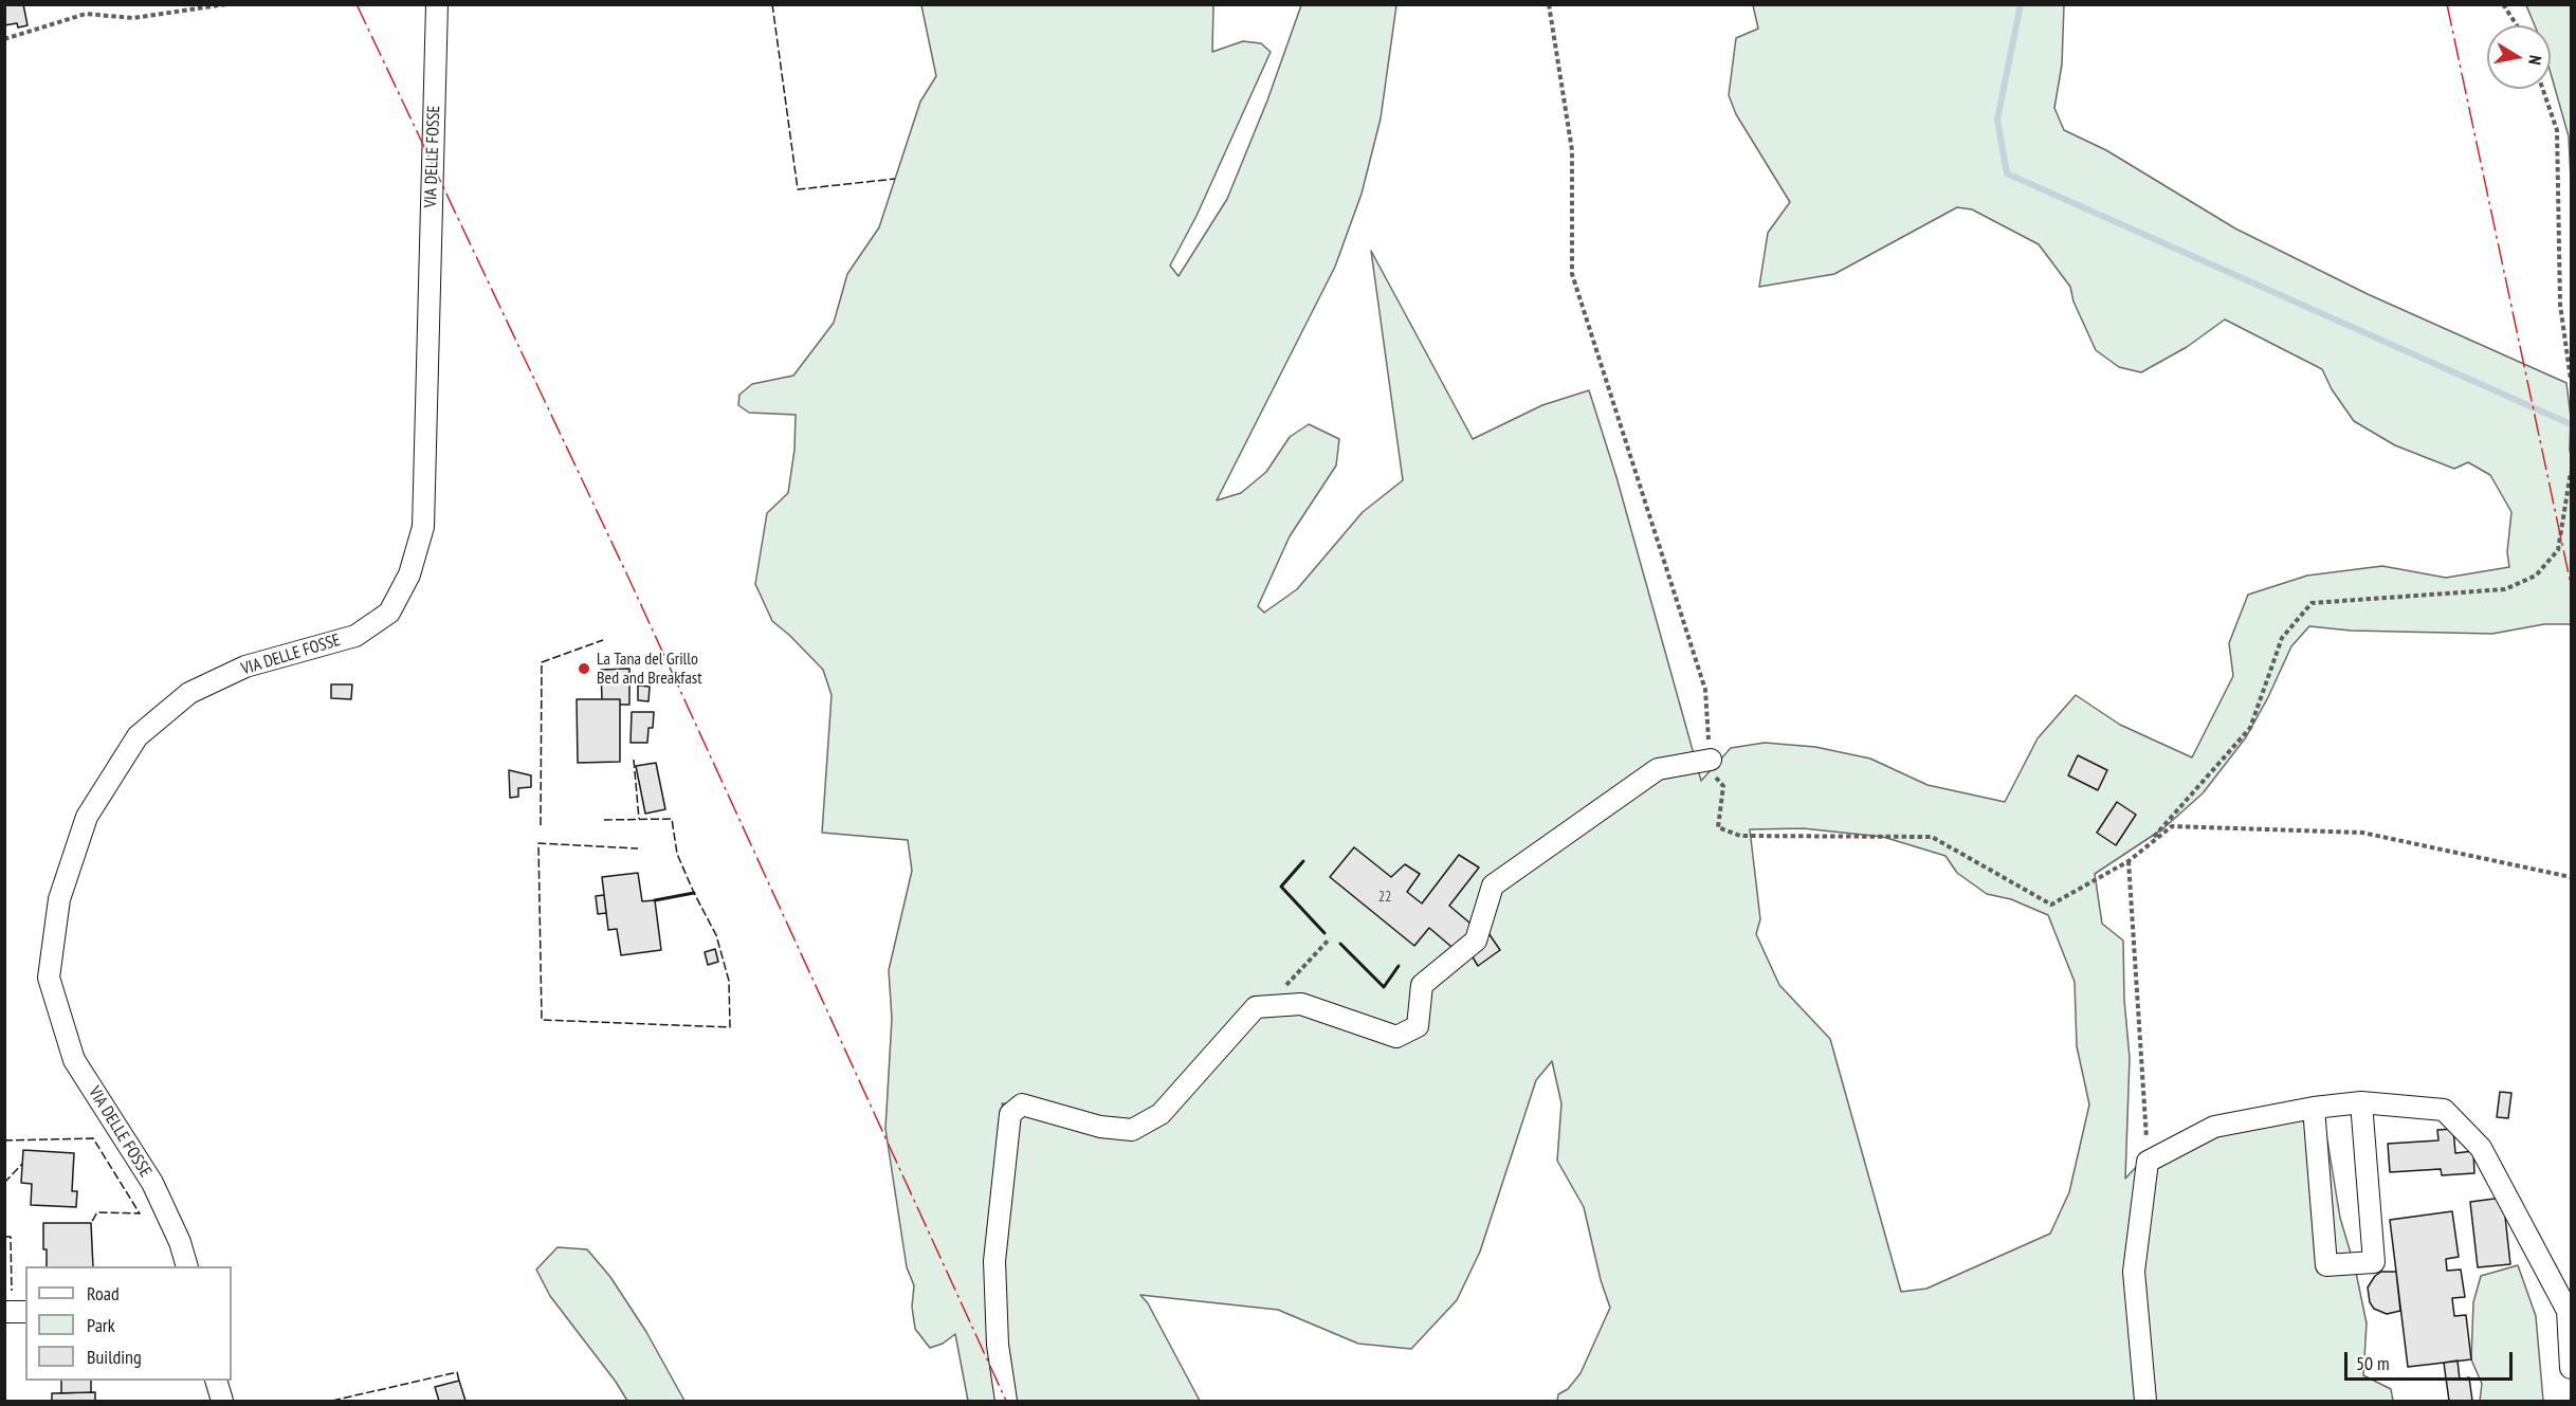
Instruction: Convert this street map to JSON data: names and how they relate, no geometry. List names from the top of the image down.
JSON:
{
  "streets": {
    "street": ["VIA DELLE FOSSE"]
  },
  "places": ["La Tana del Grillo Bed and Breakfast"],
  "house_numbers": ["22"],
  "legend": ["Road", "Park", "Building"],
  "scale_bar": "50 m",
  "north": "right"
}
